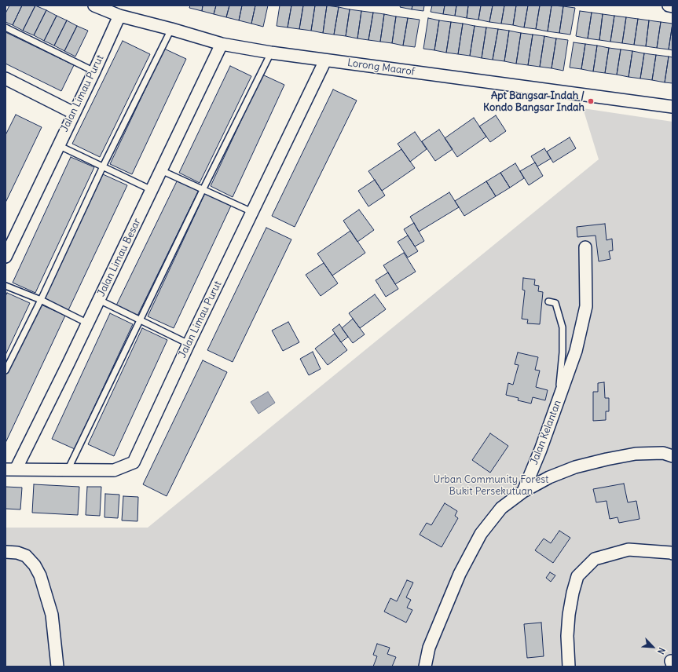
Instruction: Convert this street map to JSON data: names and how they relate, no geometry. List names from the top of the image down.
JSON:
{
  "streets": {
    "street": [
      "Lorong Maarof",
      "Jalan Limau Purut",
      "Jalan Limau Besar",
      "Jalan Kelantan"
    ]
  },
  "crossings": [
    ["Lorong Maarof", "Jalan Limau Purut"],
    ["Lorong Maarof", "Jalan Limau Besar"],
    ["Jalan Limau Purut", "Jalan Limau Besar"]
  ],
  "parks": ["Urban Community Forest Bukit Persekutuan"],
  "places": ["Apt Bangsar Indah / Kondo Bangsar Indah"],
  "north": "bottom right"
}
